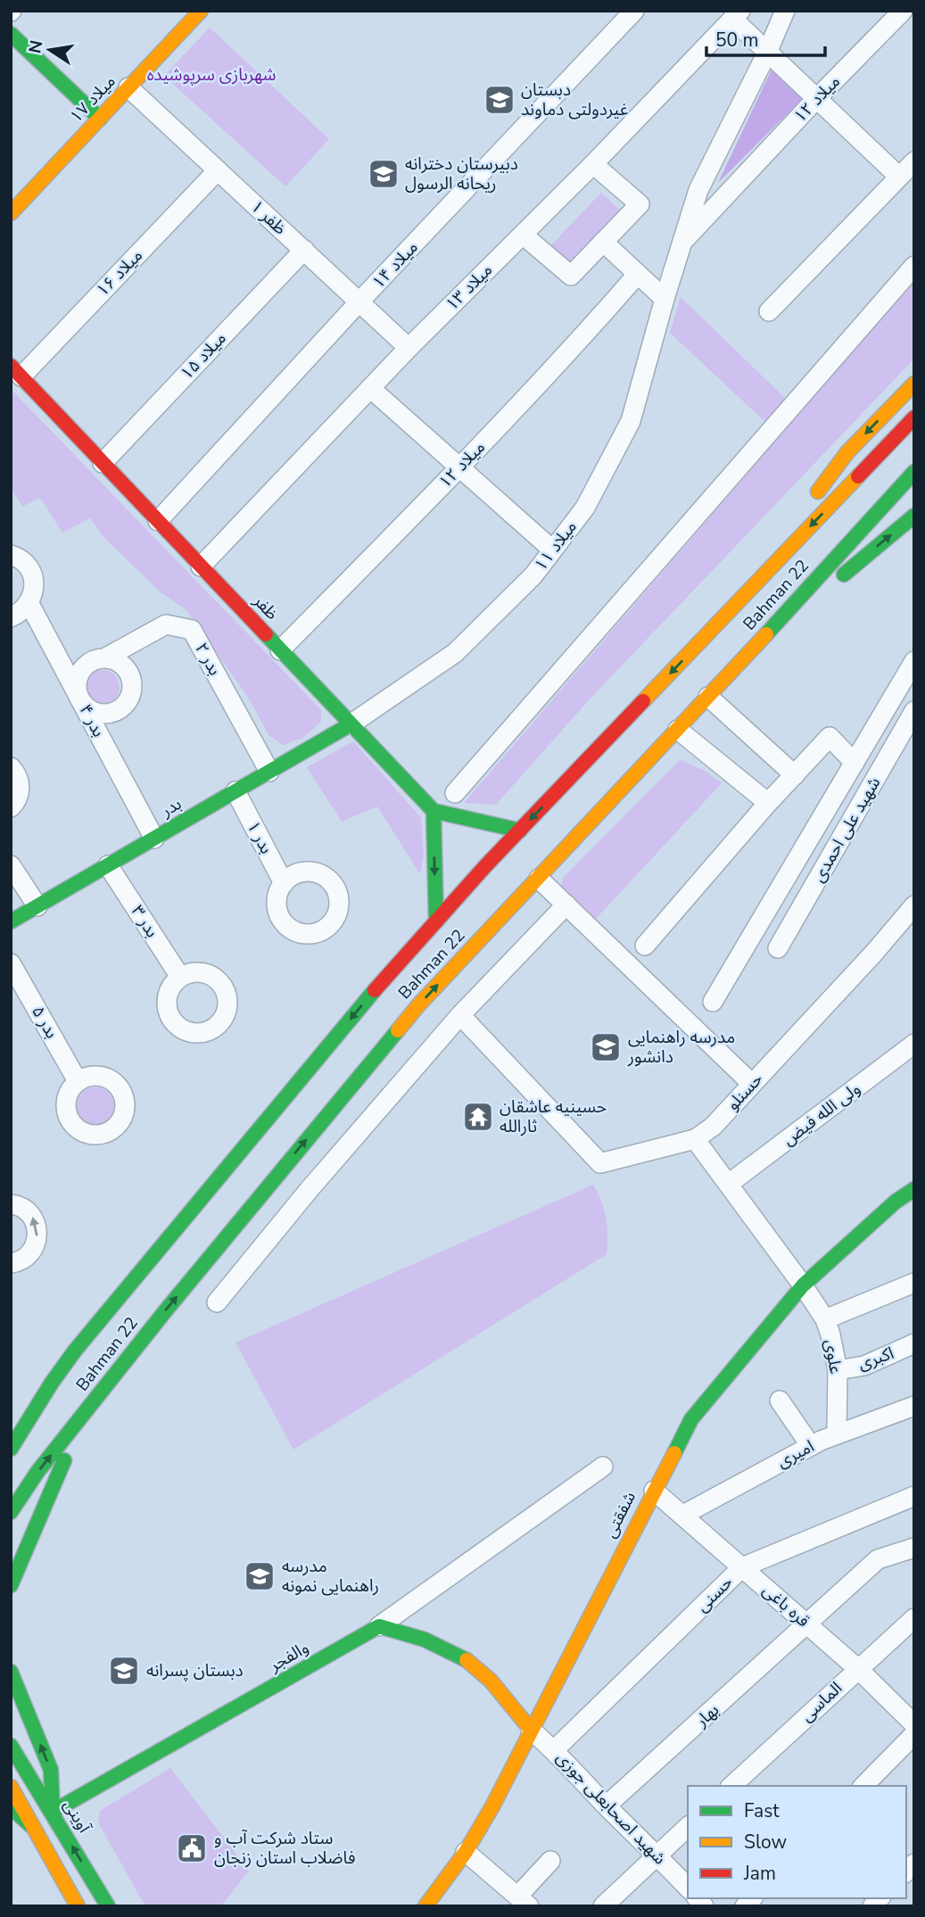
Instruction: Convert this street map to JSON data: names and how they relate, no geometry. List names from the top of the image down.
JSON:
{
  "streets": {
    "main road": [
      "میلاد ۱۷",
      "Bahman 22",
      "ظفر",
      "بدر",
      "شفقتی",
      "والفجر",
      "آوینی"
    ],
    "street": [
      "میلاد ۱۲",
      "ظفر ۱",
      "میلاد ۱۴",
      "میلاد ۱۶",
      "میلاد ۱۳",
      "میلاد ۱۵",
      "میلاد ۱۱",
      "بدر ۲",
      "بدر ۴",
      "شهید علی احمدی",
      "بدر ۱",
      "بدر ۳",
      "بدر ۵",
      "حسنلو",
      "ولی الله فیض",
      "علوی",
      "اکبری",
      "امیری",
      "حسنی",
      "قره باغی",
      "الماسی",
      "بهار",
      "شهید اصحابعلی جوزی"
    ]
  },
  "crossings": [
    ["میلاد ۱۷", "ظفر ۱"],
    ["میلاد ۱۲", "میلاد ۱۱"],
    ["میلاد ۱۲", "ظفر"],
    ["ظفر ۱", "میلاد ۱۴"],
    ["ظفر ۱", "میلاد ۱۶"],
    ["ظفر ۱", "میلاد ۱۳"],
    ["ظفر ۱", "میلاد ۱۵"],
    ["میلاد ۱۴", "ظفر"],
    ["میلاد ۱۶", "ظفر"],
    ["میلاد ۱۳", "ظفر"],
    ["میلاد ۱۵", "ظفر"],
    ["میلاد ۱۱", "ظفر"],
    ["میلاد ۱۱", "بدر"],
    ["ظفر", "بدر"],
    ["بدر ۲", "بدر ۴"],
    ["بدر ۲", "بدر"],
    ["بدر ۴", "بدر"],
    ["بدر", "بدر ۱"],
    ["بدر", "بدر ۳"],
    ["علوی", "اکبری"],
    ["علوی", "امیری"],
    ["علوی", "شفقتی"],
    ["امیری", "قره باغی"],
    ["شفقتی", "قره باغی"],
    ["شفقتی", "شهید اصحابعلی جوزی"],
    ["حسنی", "قره باغی"],
    ["حسنی", "شهید اصحابعلی جوزی"],
    ["قره باغی", "الماسی"],
    ["قره باغی", "بهار"],
    ["والفجر", "آوینی"],
    ["بهار", "شهید اصحابعلی جوزی"]
  ],
  "parks": ["شهربازی سرپوشیده"],
  "places": {
    "school or university": [
      "دبستان غیردولتی دماوند",
      "دبیرستان دخترانه ریحانه الرسول",
      "مدرسه راهنمایی دانشور",
      "مدرسه راهنمایی نمونه",
      "دبستان پسرانه"
    ],
    "temple": ["حسینیه عاشقان ثارالله"],
    "public building": ["ستاد شرکت آب و فاضلاب استان زنجان"]
  },
  "legend": ["Fast", "Slow", "Jam"],
  "scale_bar": "50 m",
  "north": "left"
}
